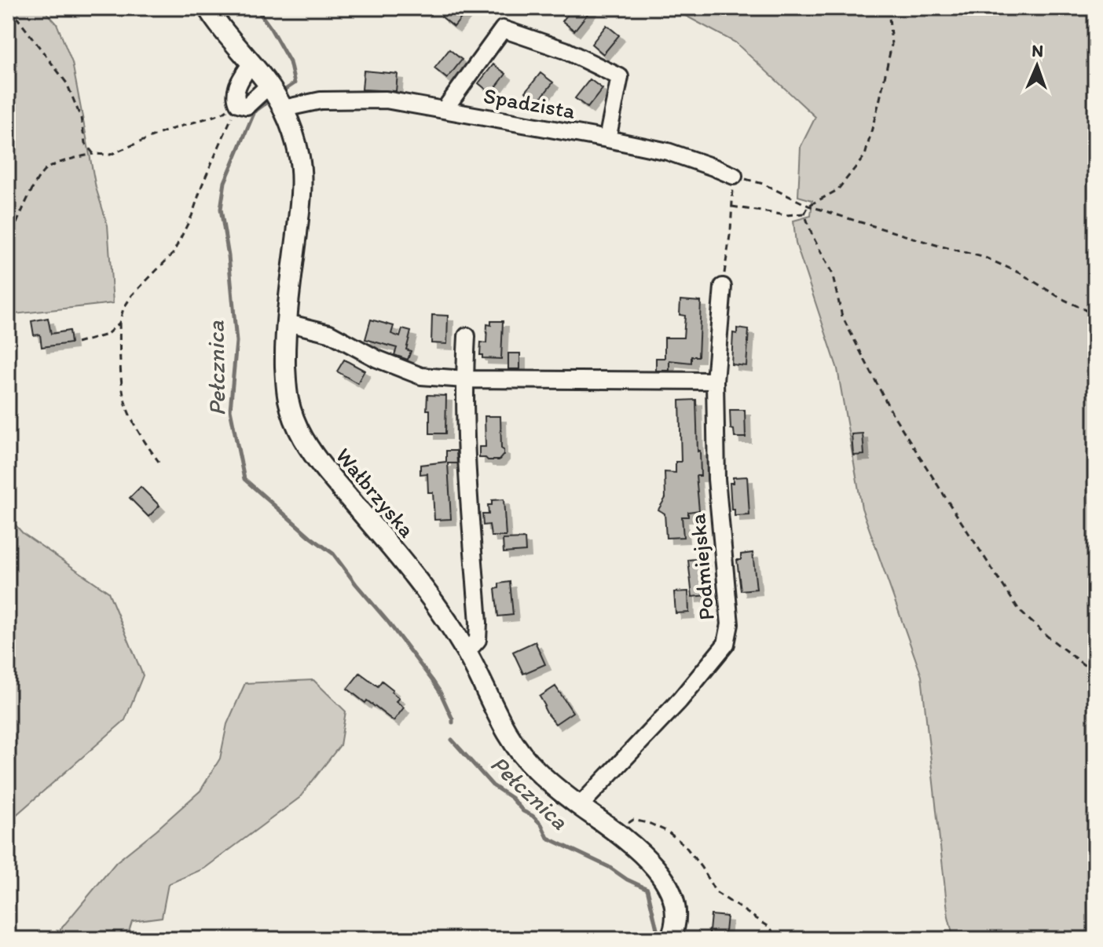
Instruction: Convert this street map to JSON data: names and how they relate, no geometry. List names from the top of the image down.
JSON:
{
  "streets": {
    "main road": ["Wałbrzyska"],
    "street": ["Spadzista", "Podmiejska"]
  },
  "crossings": [
    ["Spadzista", "Wałbrzyska"],
    ["Wałbrzyska", "Podmiejska"]
  ],
  "water": ["Pełcznica"],
  "north": "top"
}
